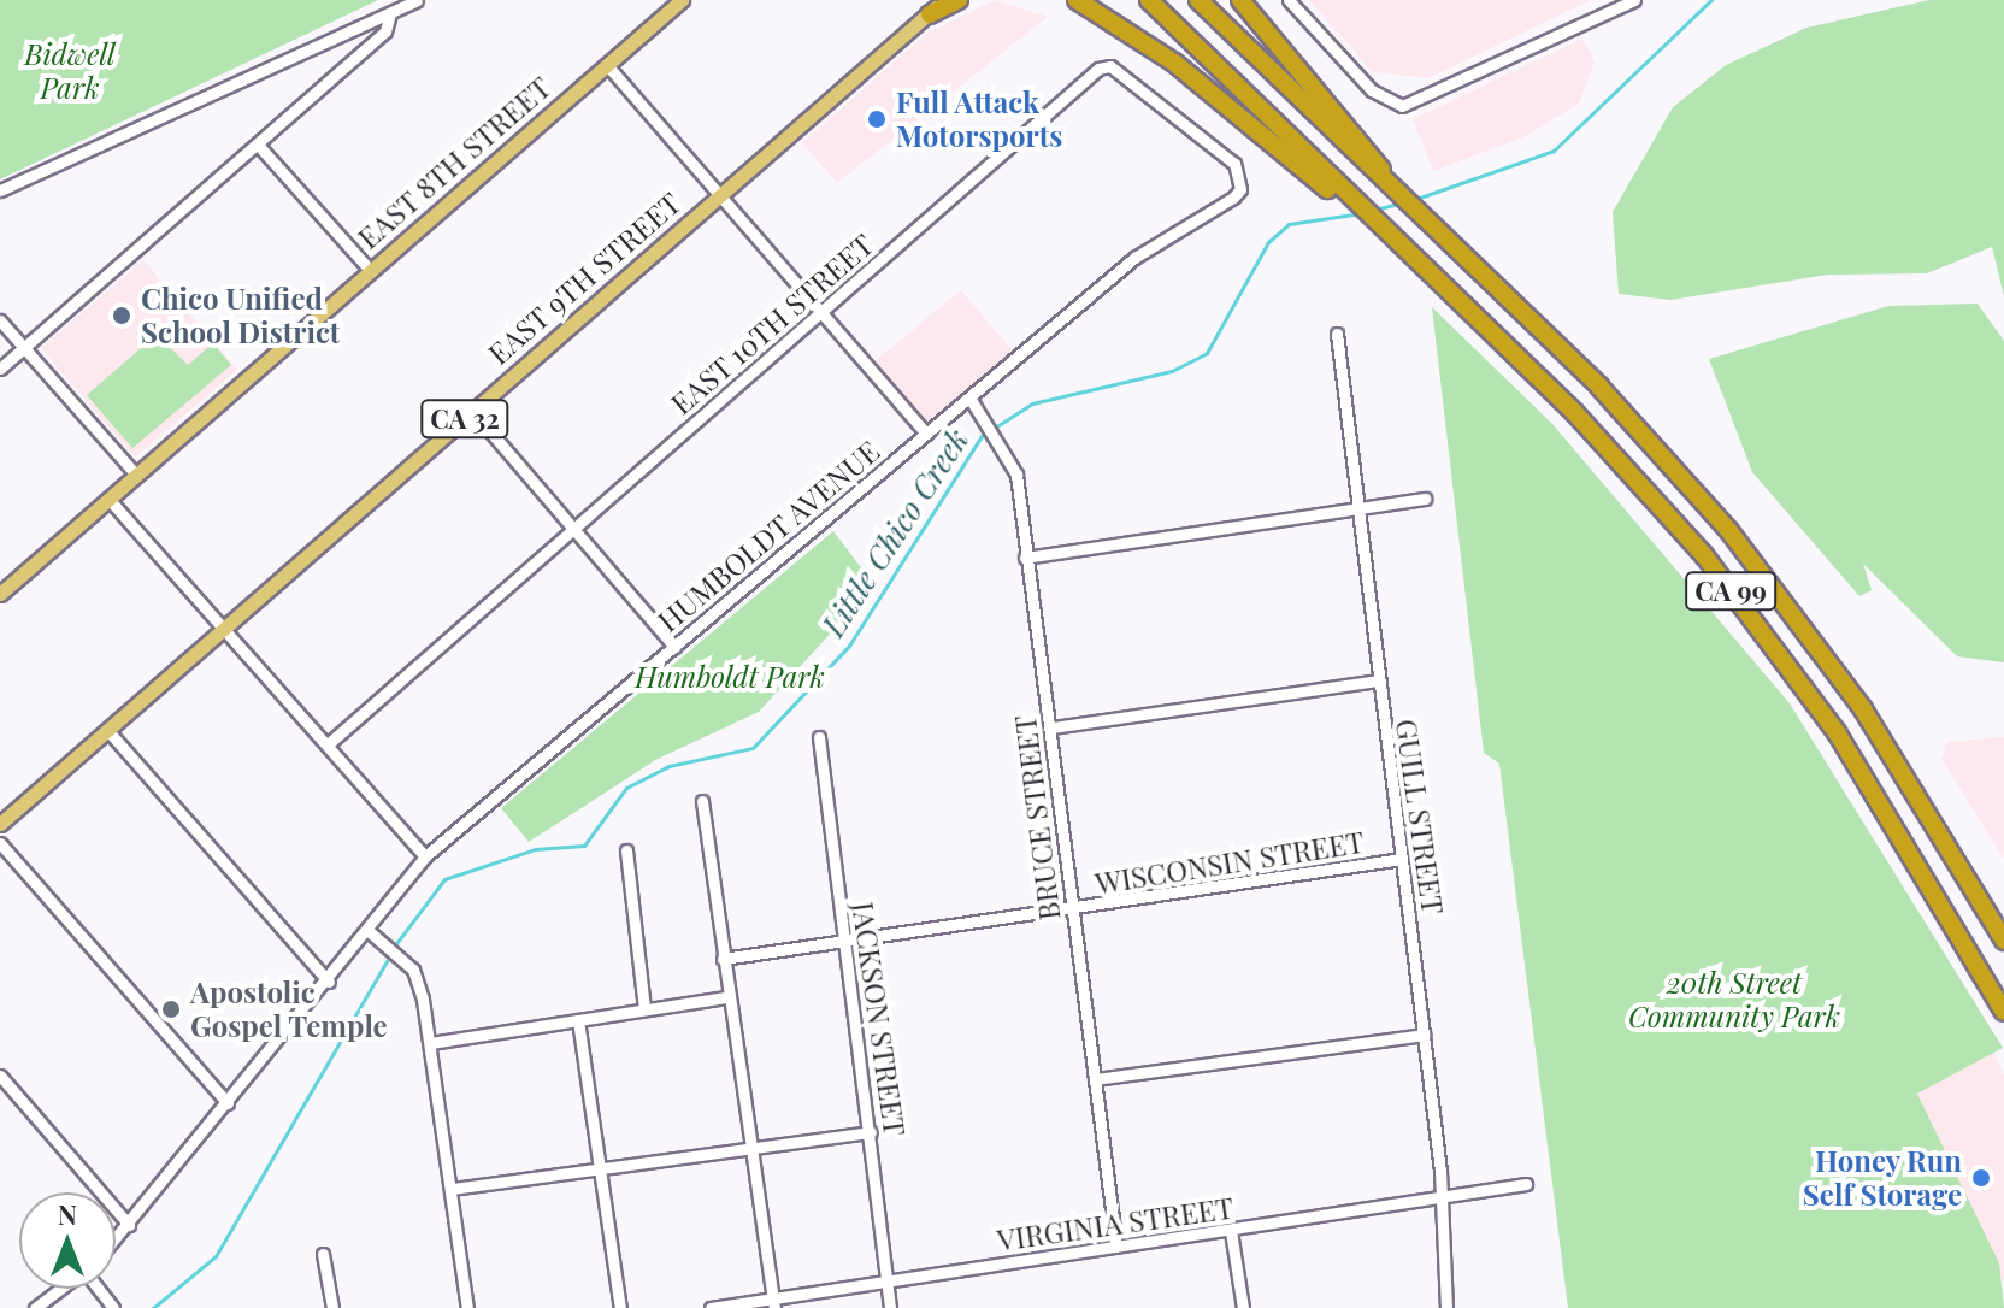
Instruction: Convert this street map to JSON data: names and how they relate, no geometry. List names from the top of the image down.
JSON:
{
  "streets": {
    "highway": ["CA 99"],
    "main road": ["EAST 8TH STREET", "EAST 9TH STREET", "CA 32"],
    "street": [
      "EAST 10TH STREET",
      "HUMBOLDT AVENUE",
      "GUILL STREET",
      "BRUCE STREET",
      "WISCONSIN STREET",
      "JACKSON STREET",
      "VIRGINIA STREET"
    ]
  },
  "crossings": [
    ["EAST 10TH STREET", "HUMBOLDT AVENUE"],
    ["HUMBOLDT AVENUE", "BRUCE STREET"],
    ["GUILL STREET", "WISCONSIN STREET"],
    ["GUILL STREET", "VIRGINIA STREET"],
    ["BRUCE STREET", "WISCONSIN STREET"],
    ["BRUCE STREET", "VIRGINIA STREET"],
    ["WISCONSIN STREET", "JACKSON STREET"],
    ["JACKSON STREET", "VIRGINIA STREET"]
  ],
  "water": ["Little Chico Creek"],
  "parks": ["Bidwell Park", "Humboldt Park", "20th Street Community Park"],
  "places": [
    "Full Attack Motorsports",
    "Chico Unified School District",
    "Apostolic Gospel Temple",
    "Honey Run Self Storage"
  ],
  "north": "top"
}
